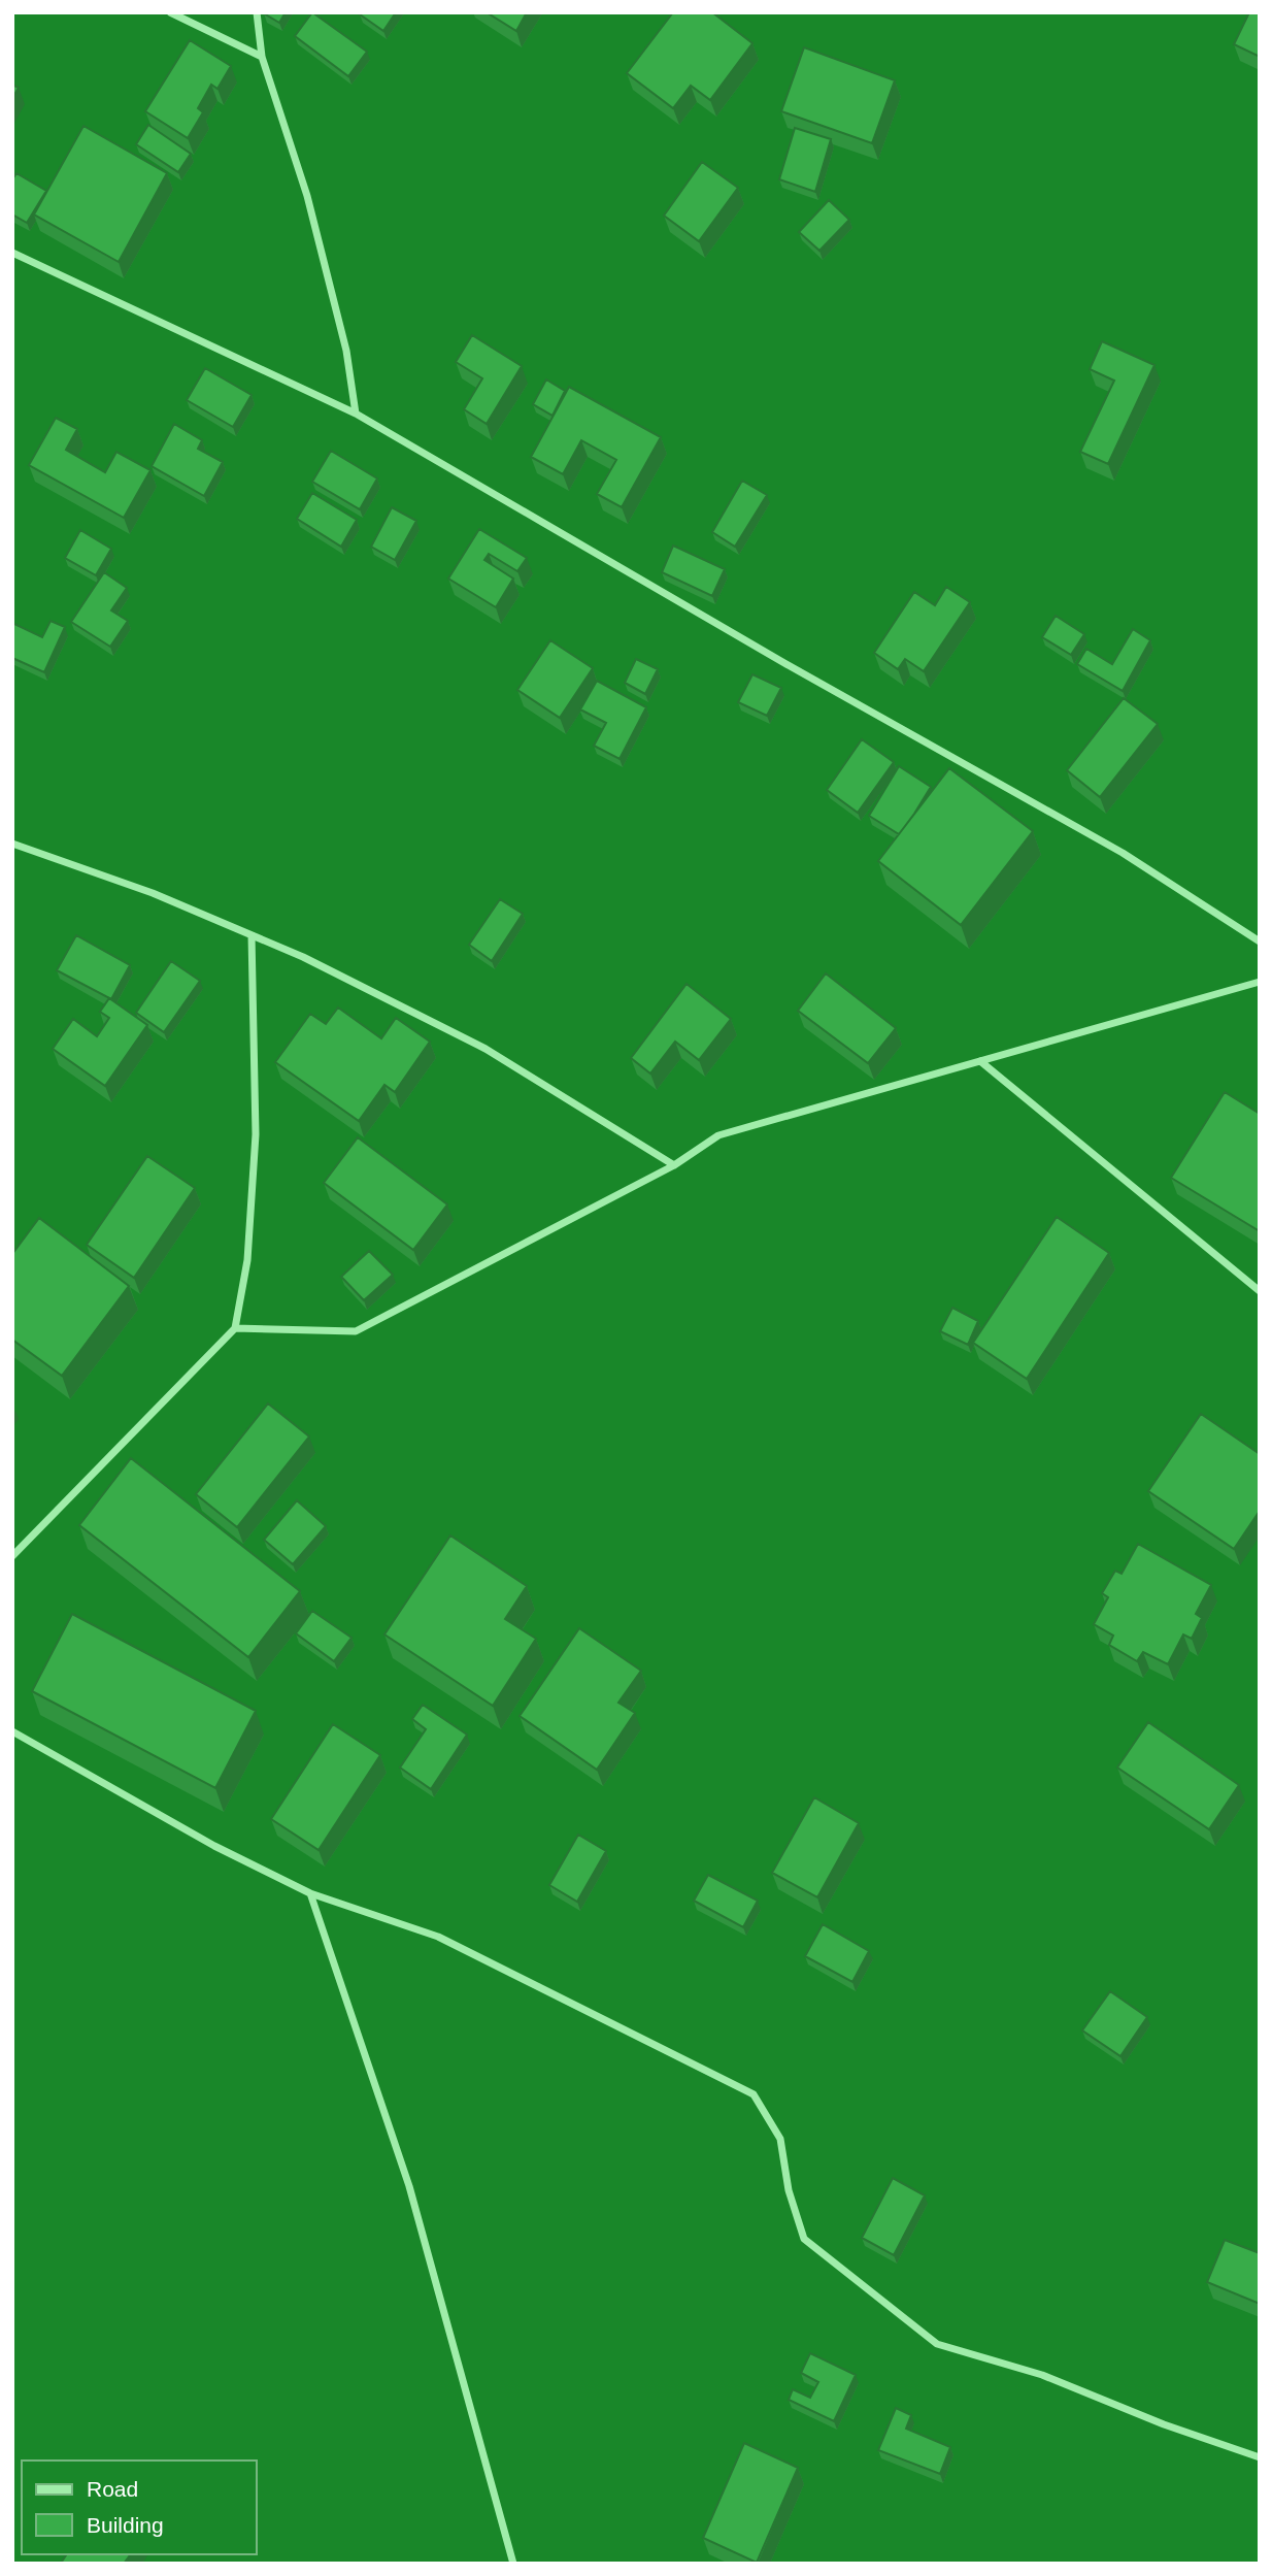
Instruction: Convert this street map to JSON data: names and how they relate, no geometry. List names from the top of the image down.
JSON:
{
  "legend": ["Road", "Building"]
}
